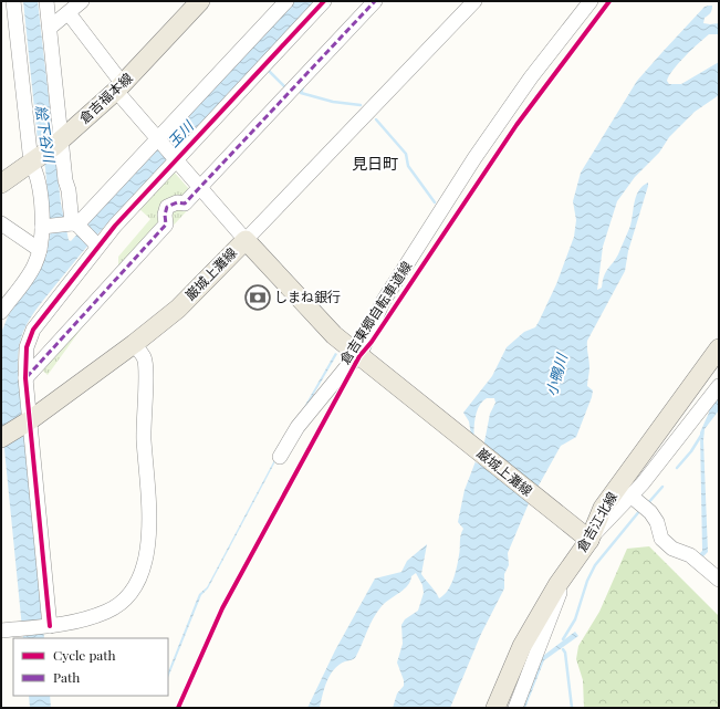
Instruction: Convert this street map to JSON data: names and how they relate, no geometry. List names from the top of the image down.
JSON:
{
  "streets": {
    "main road": ["倉吉福本線", "巌城上灘線", "倉吉江北線"],
    "cycle path": ["倉吉東郷自転車道線"]
  },
  "crossings": [
    ["巌城上灘線", "倉吉江北線"]
  ],
  "districts": ["見日町"],
  "water": ["絵下谷川", "玉川", "小鴨川"],
  "places": {
    "bank": ["しまね銀行"]
  },
  "legend": ["Cycle path", "Path"]
}
